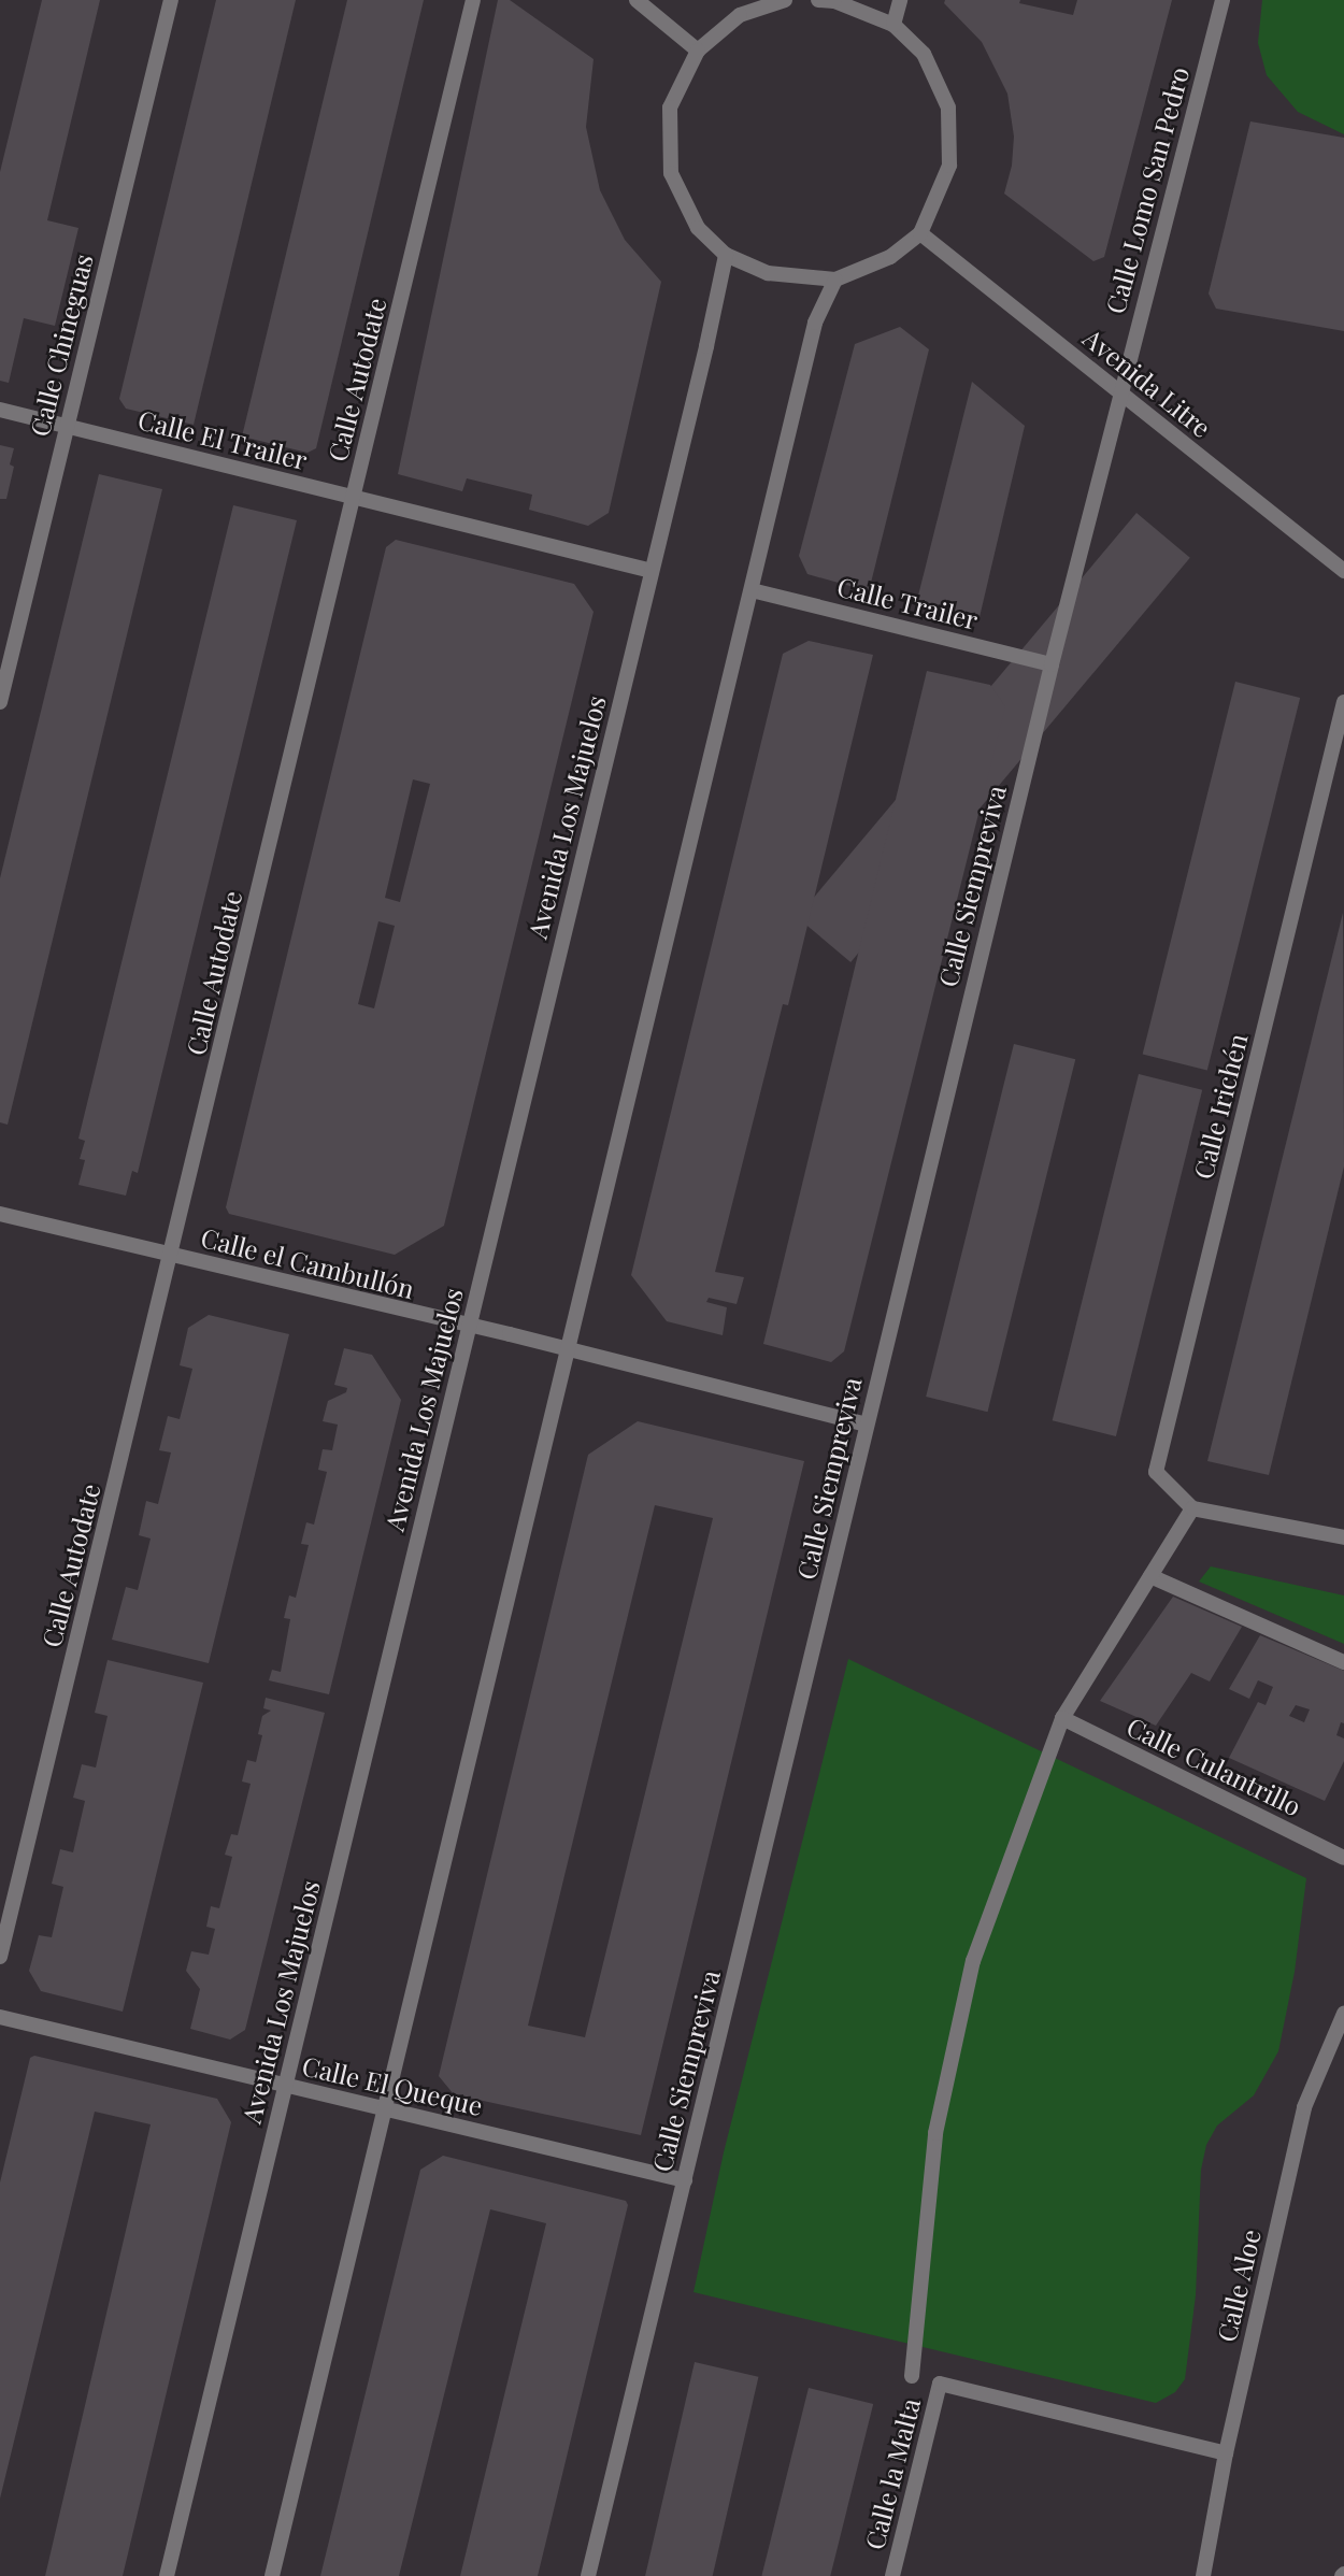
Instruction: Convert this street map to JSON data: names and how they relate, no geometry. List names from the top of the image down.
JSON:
{
  "streets": {
    "street": [
      "Calle Lomo San Pedro",
      "Calle Chineguas",
      "Calle Autodate",
      "Avenida Litre",
      "Calle El Trailer",
      "Calle Trailer",
      "Avenida Los Majuelos",
      "Calle Siempreviva",
      "Calle Irichén",
      "Calle el Cambullón",
      "Calle Culantrillo",
      "Calle El Queque",
      "Calle Aloe",
      "Calle la Malta"
    ]
  },
  "crossings": [
    ["Calle Lomo San Pedro", "Avenida Litre"],
    ["Calle Lomo San Pedro", "Calle Siempreviva"],
    ["Calle Chineguas", "Calle El Trailer"],
    ["Calle Autodate", "Calle El Trailer"],
    ["Calle Autodate", "Calle el Cambullón"],
    ["Avenida Litre", "Calle Siempreviva"],
    ["Calle El Trailer", "Avenida Los Majuelos"],
    ["Calle Trailer", "Calle Siempreviva"],
    ["Avenida Los Majuelos", "Calle el Cambullón"],
    ["Avenida Los Majuelos", "Calle El Queque"],
    ["Calle Siempreviva", "Calle el Cambullón"],
    ["Calle Siempreviva", "Calle El Queque"],
    ["Calle Aloe", "Calle la Malta"]
  ]
}
